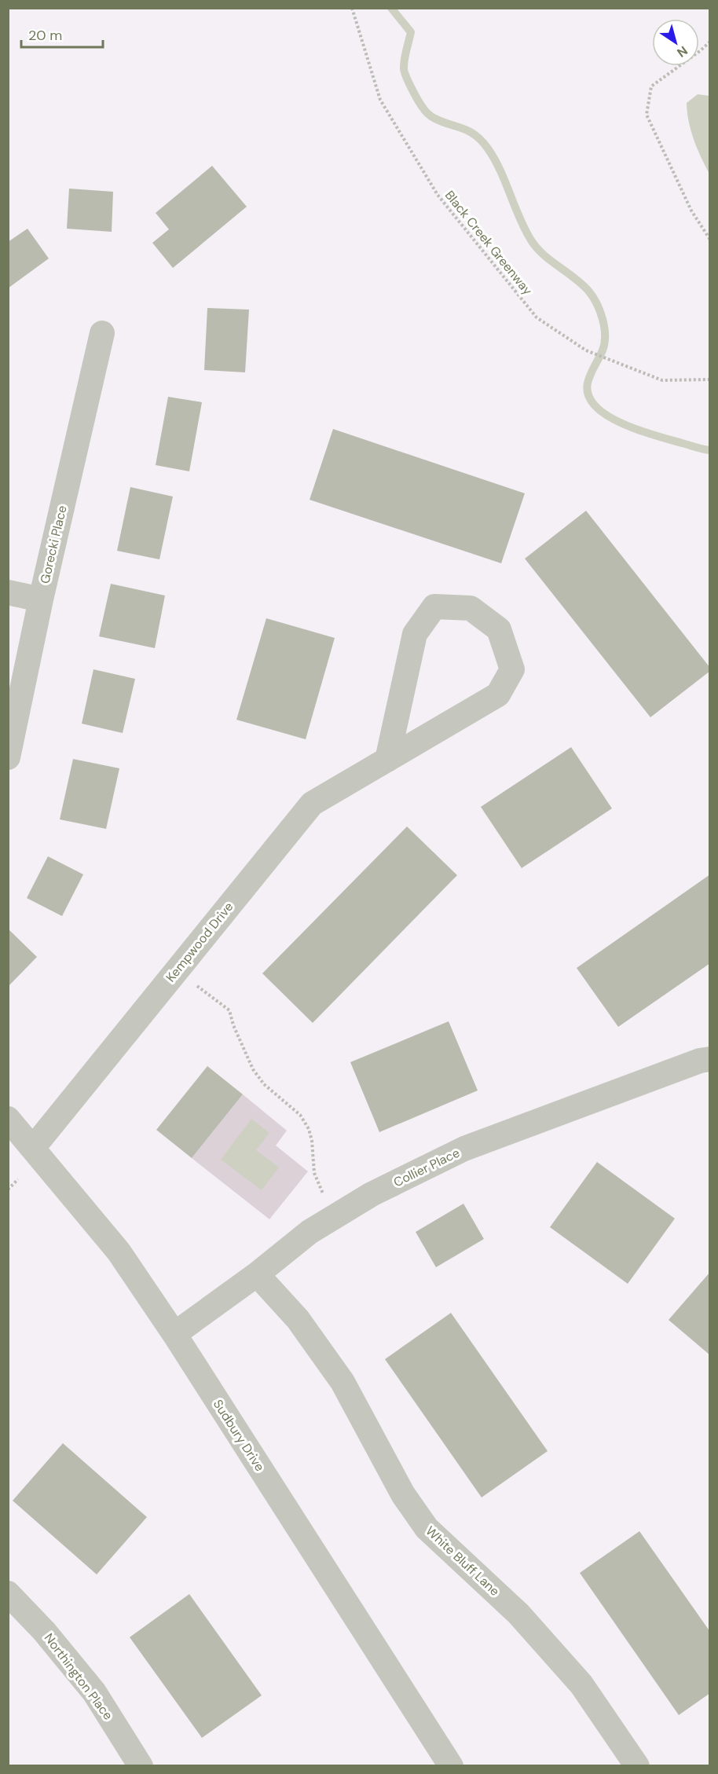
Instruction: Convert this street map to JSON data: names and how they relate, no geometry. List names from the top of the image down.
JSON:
{
  "streets": {
    "street": [
      "Gorecki Place",
      "Kempwood Drive",
      "Collier Place",
      "Sudbury Drive",
      "White Bluff Lane",
      "Northington Place"
    ],
    "path": ["Black Creek Greenway"]
  },
  "crossings": [
    ["Kempwood Drive", "Sudbury Drive"],
    ["Collier Place", "Sudbury Drive"],
    ["Collier Place", "White Bluff Lane"]
  ],
  "scale_bar": "20 m",
  "north": "bottom right"
}
